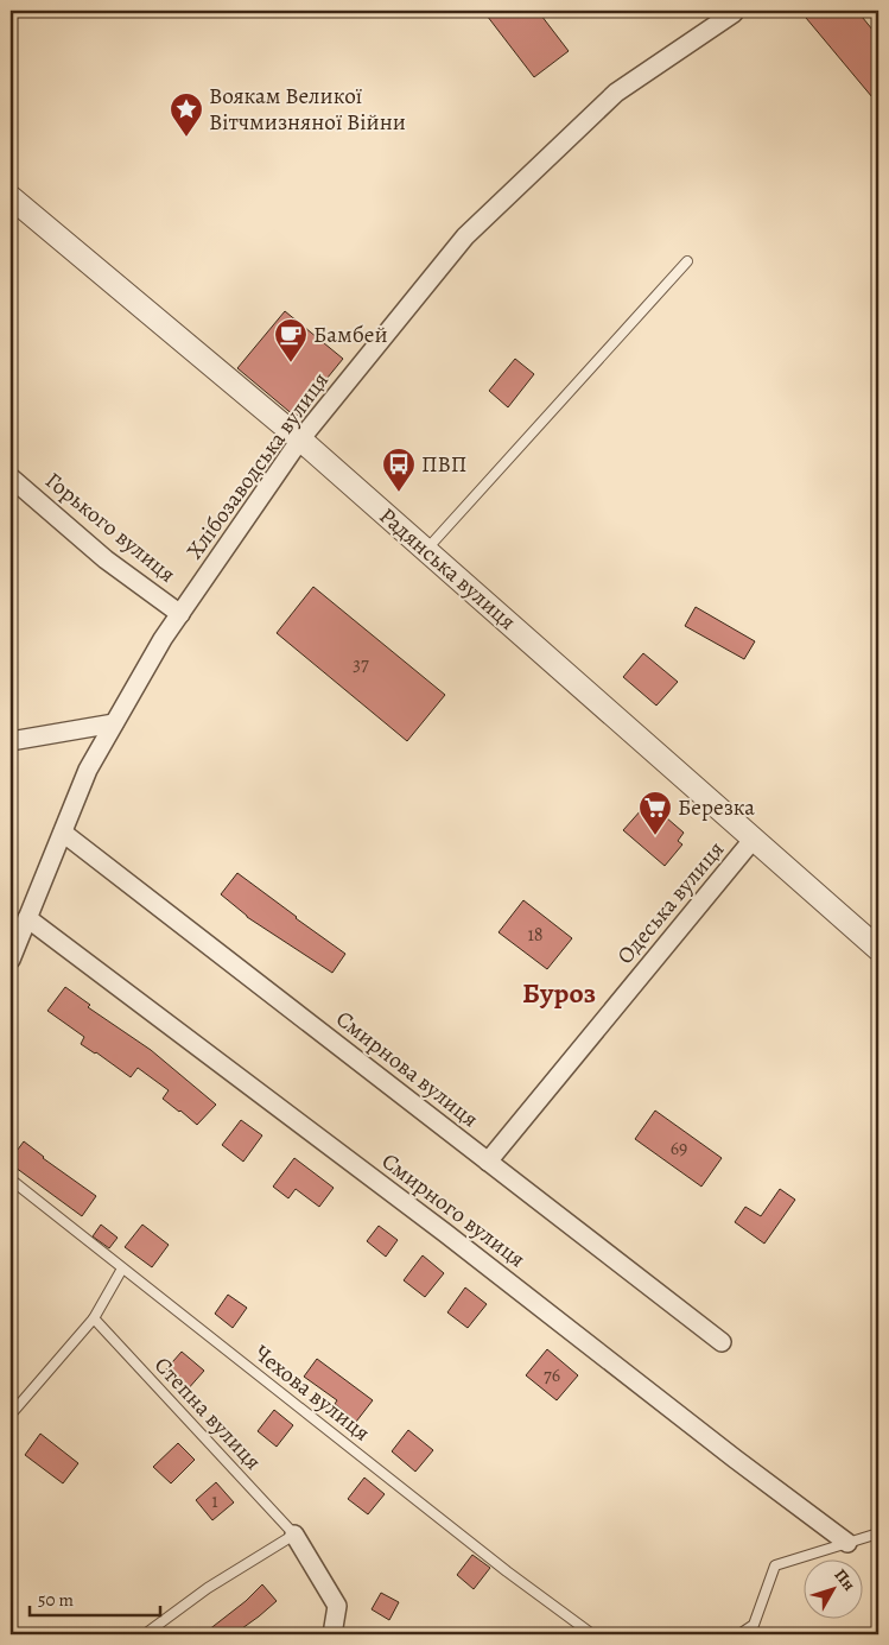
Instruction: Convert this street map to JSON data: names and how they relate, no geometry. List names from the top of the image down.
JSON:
{
  "streets": {
    "street": [
      "Хлібозаводська вулиця",
      "Горького вулиця",
      "Радянська вулиця",
      "Одеська вулиця",
      "Смирнова вулиця",
      "Смирного вулиця"
    ],
    "lane": ["Чехова вулиця", "Степна вулиця"]
  },
  "crossings": [
    ["Хлібозаводська вулиця", "Горького вулиця"],
    ["Хлібозаводська вулиця", "Радянська вулиця"],
    ["Хлібозаводська вулиця", "Смирнова вулиця"],
    ["Хлібозаводська вулиця", "Смирного вулиця"],
    ["Радянська вулиця", "Одеська вулиця"],
    ["Одеська вулиця", "Смирнова вулиця"]
  ],
  "districts": ["Буроз"],
  "places": {
    "place": ["Воякам Великої Вітчмизняної Війни"],
    "cafe": ["Бамбей"],
    "bus stop": ["ПВП"],
    "supermarket": ["Березка"]
  },
  "house_numbers": [
    "37",
    "18",
    "69",
    "76",
    "1"
  ],
  "scale_bar": "50 m",
  "north": "top right"
}
